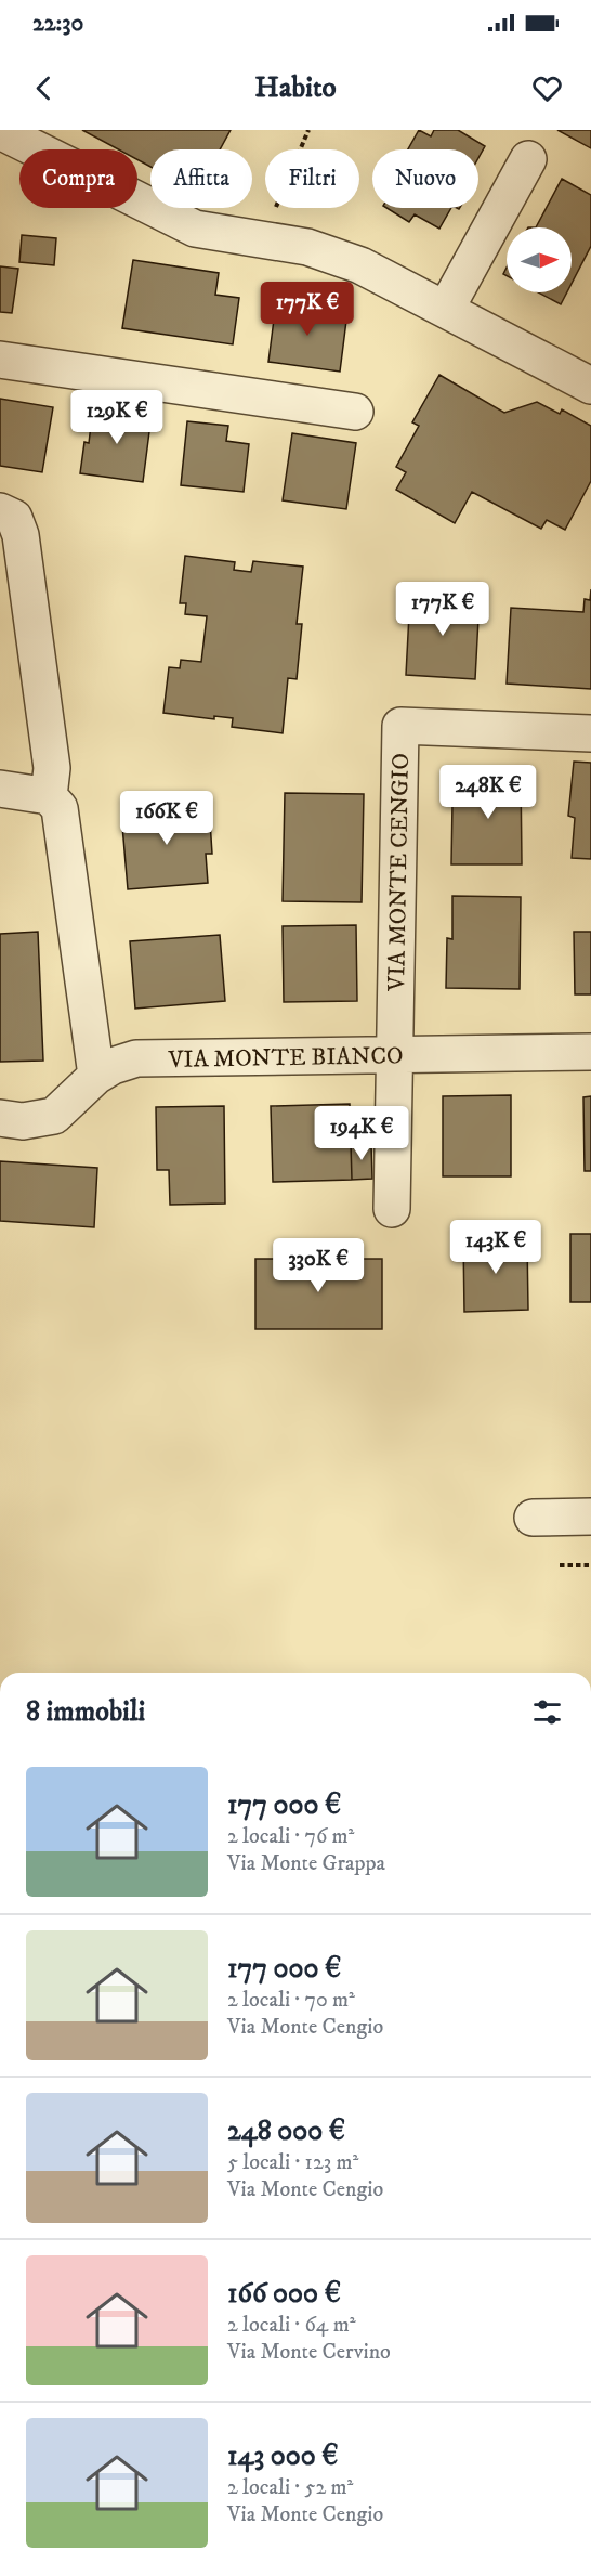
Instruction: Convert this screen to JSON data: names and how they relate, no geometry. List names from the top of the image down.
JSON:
{
  "streets": {
    "street": ["VIA MONTE CENGIO", "VIA MONTE BIANCO"]
  },
  "crossings": [
    ["VIA MONTE CENGIO", "VIA MONTE BIANCO"]
  ],
  "north": "right",
  "page": {
    "status": "22:30",
    "header": "Habito",
    "chip": [
      "Compra",
      "Affitta",
      "Filtri",
      "Nuovo"
    ],
    "price": [
      "177K €",
      "129K €",
      "177K €",
      "248K €",
      "166K €",
      "194K €",
      "143K €",
      "330K €"
    ],
    "heading": "8 immobili",
    "list": [
      {
        "name": "177 000 €",
        "note": "2 locali · 76 m² · Via Monte Grappa"
      },
      {
        "name": "177 000 €",
        "note": "2 locali · 70 m² · Via Monte Cengio"
      },
      {
        "name": "248 000 €",
        "note": "5 locali · 123 m² · Via Monte Cengio"
      },
      {
        "name": "166 000 €",
        "note": "2 locali · 64 m² · Via Monte Cervino"
      },
      {
        "name": "143 000 €",
        "note": "2 locali · 52 m² · Via Monte Cengio"
      }
    ]
  }
}
